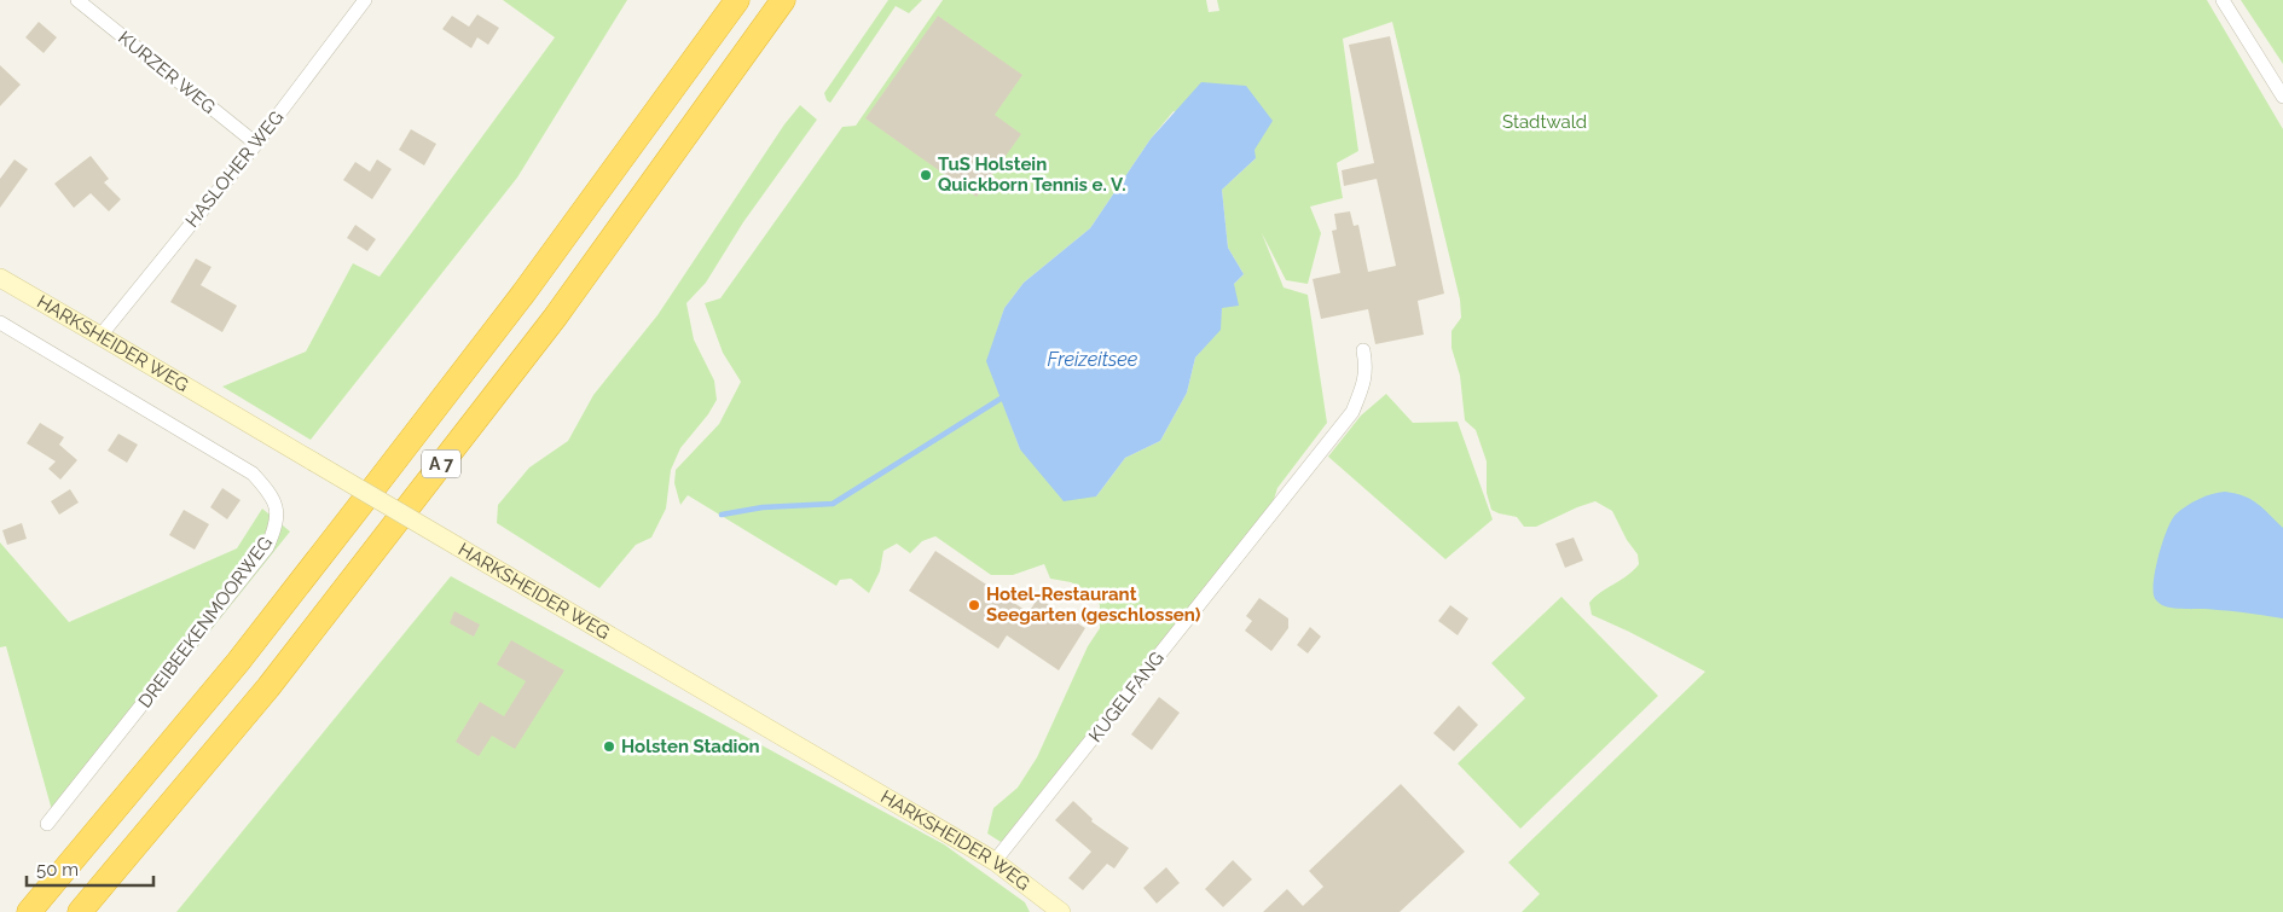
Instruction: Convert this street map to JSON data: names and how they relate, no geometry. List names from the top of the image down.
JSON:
{
  "streets": {
    "highway": ["A 7"],
    "main road": ["HARKSHEIDER WEG"],
    "street": [
      "KURZER WEG",
      "HASLOHER WEG",
      "DREIBEEKENMOORWEG",
      "KUGELFANG"
    ]
  },
  "crossings": [
    ["KURZER WEG", "HASLOHER WEG"],
    ["HASLOHER WEG", "HARKSHEIDER WEG"],
    ["HARKSHEIDER WEG", "KUGELFANG"]
  ],
  "water": ["Freizeitsee"],
  "parks": ["Stadtwald"],
  "places": ["TuS Holstein Quickborn Tennis e. V.", "Hotel-Restaurant Seegarten (geschlossen)", "Holsten Stadion"],
  "scale_bar": "50 m"
}
